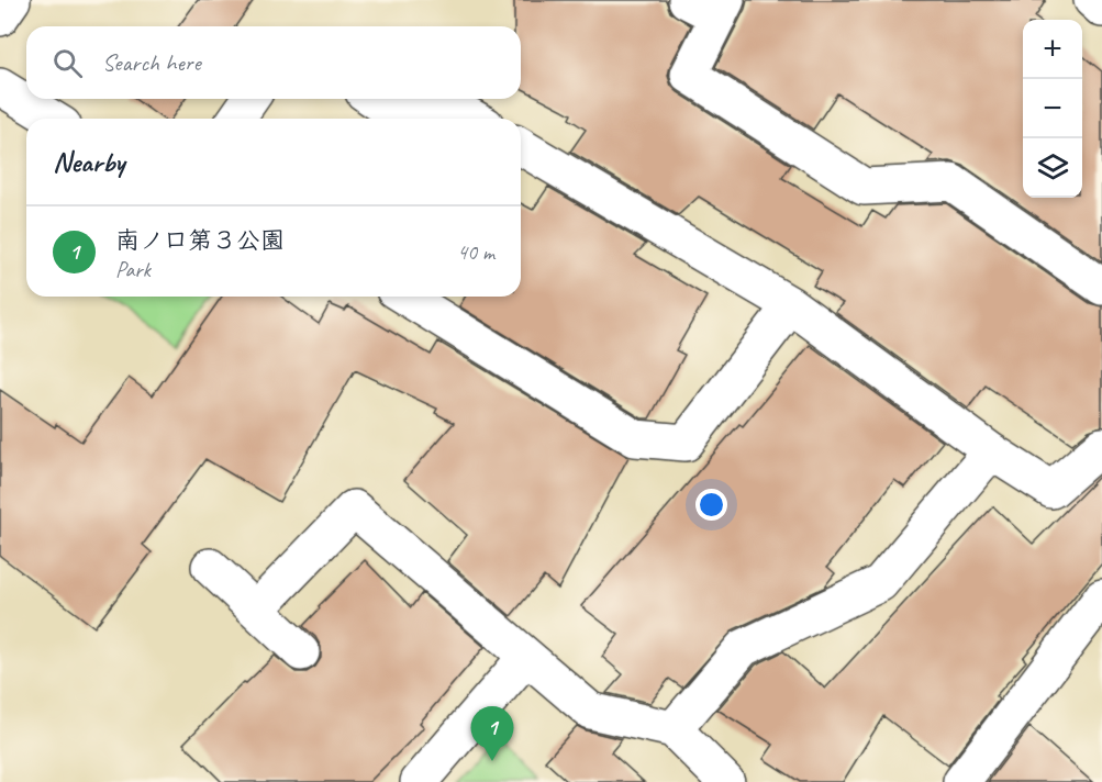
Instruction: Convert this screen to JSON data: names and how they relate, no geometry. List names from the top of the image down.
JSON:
{
  "page": {
    "map_buttons": ["+", "−"],
    "search": "Search here",
    "heading": "Nearby",
    "list": [
      {
        "mark": "1",
        "name": "南ノ口第３公園",
        "note": "Park",
        "value": "40 m"
      }
    ],
    "pins": "1"
  }
}
